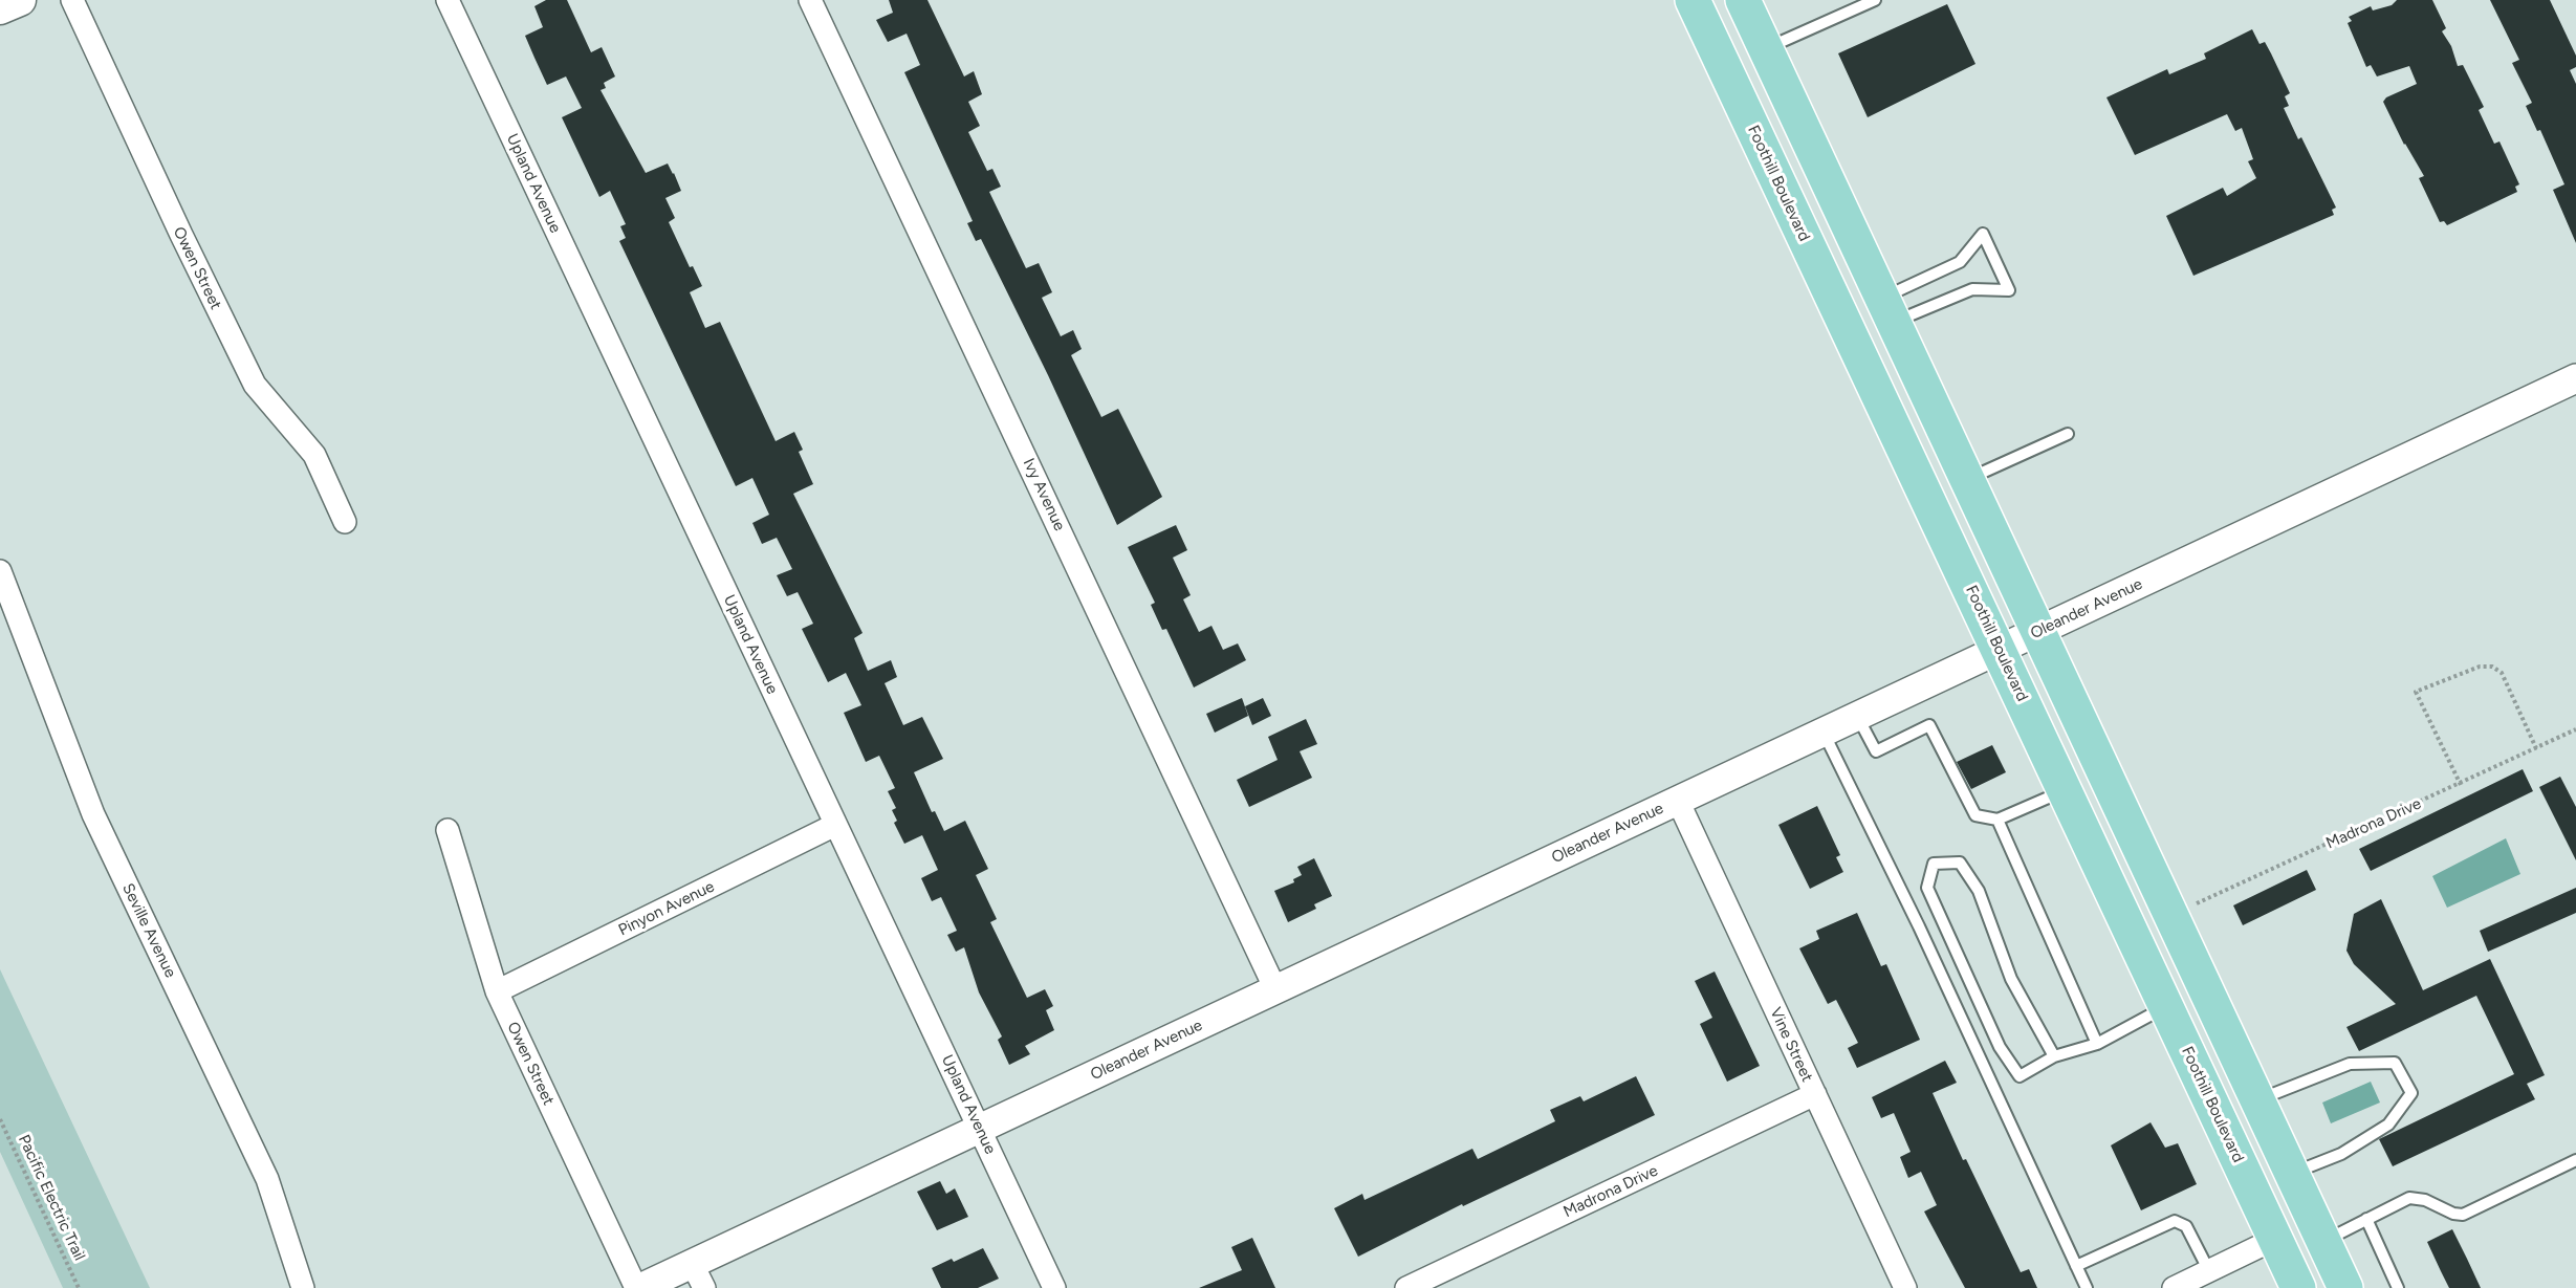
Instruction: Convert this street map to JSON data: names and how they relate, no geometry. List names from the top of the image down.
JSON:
{
  "streets": {
    "main road": ["Foothill Boulevard"],
    "street": [
      "Upland Avenue",
      "Owen Street",
      "Ivy Avenue",
      "Oleander Avenue",
      "Madrona Drive",
      "Pinyon Avenue",
      "Seville Avenue",
      "Vine Street"
    ],
    "path": ["Pacific Electric Trail"]
  },
  "crossings": [
    ["Upland Avenue", "Oleander Avenue"],
    ["Upland Avenue", "Pinyon Avenue"],
    ["Foothill Boulevard", "Oleander Avenue"],
    ["Owen Street", "Oleander Avenue"],
    ["Owen Street", "Pinyon Avenue"],
    ["Ivy Avenue", "Oleander Avenue"],
    ["Oleander Avenue", "Vine Street"],
    ["Madrona Drive", "Vine Street"]
  ]
}
